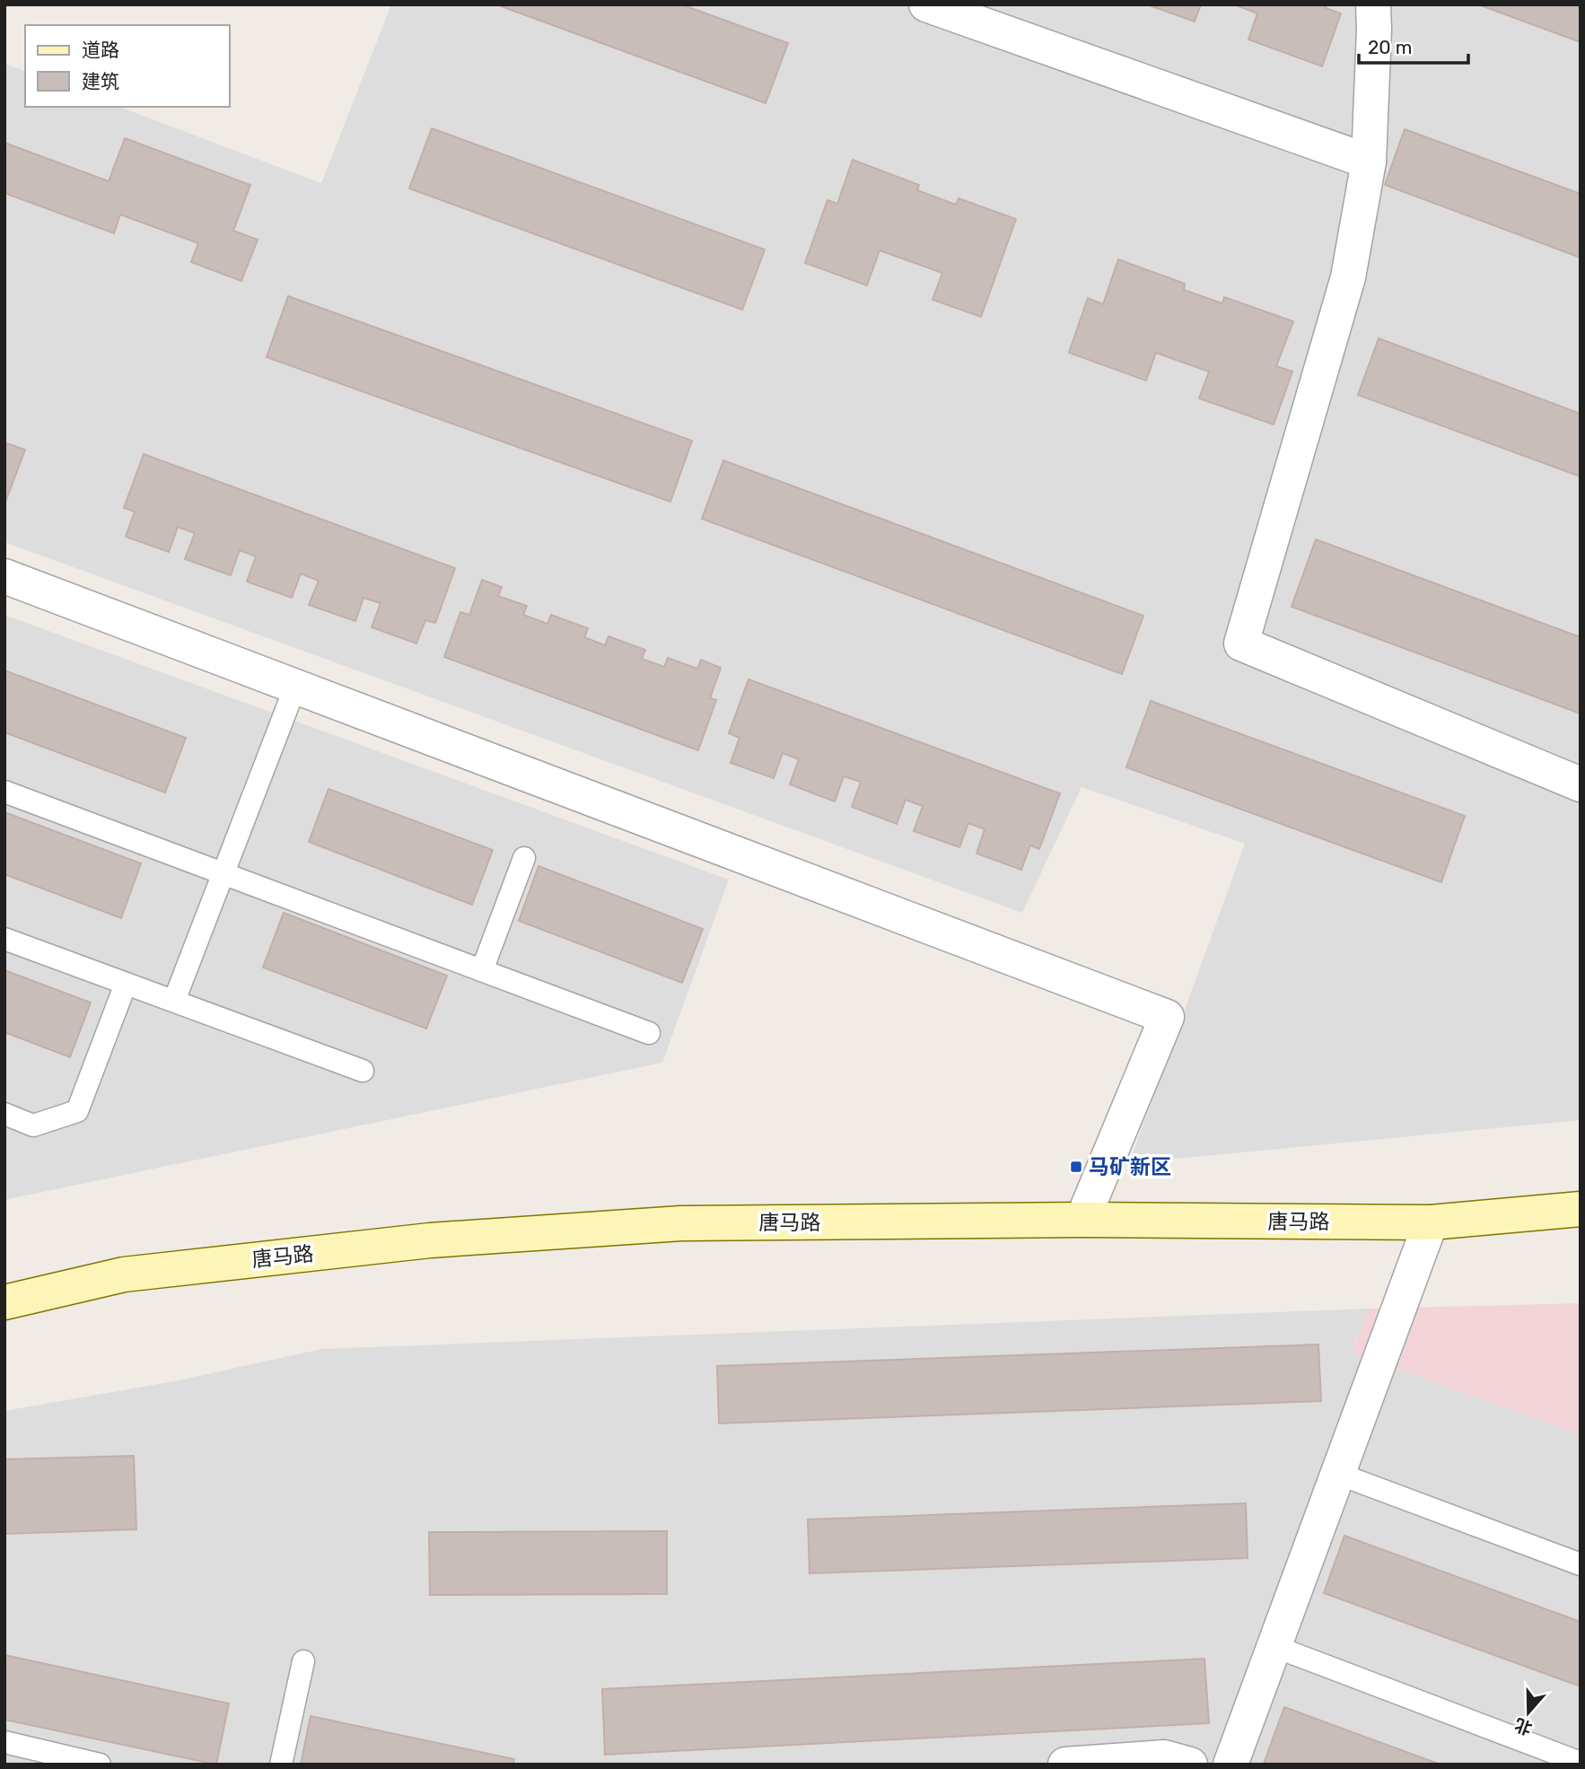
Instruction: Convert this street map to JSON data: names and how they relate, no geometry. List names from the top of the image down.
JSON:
{
  "streets": {
    "main road": ["唐马路"]
  },
  "places": {
    "transit": ["马矿新区"]
  },
  "legend": ["道路", "建筑"],
  "scale_bar": "20 m",
  "north": "bottom"
}
